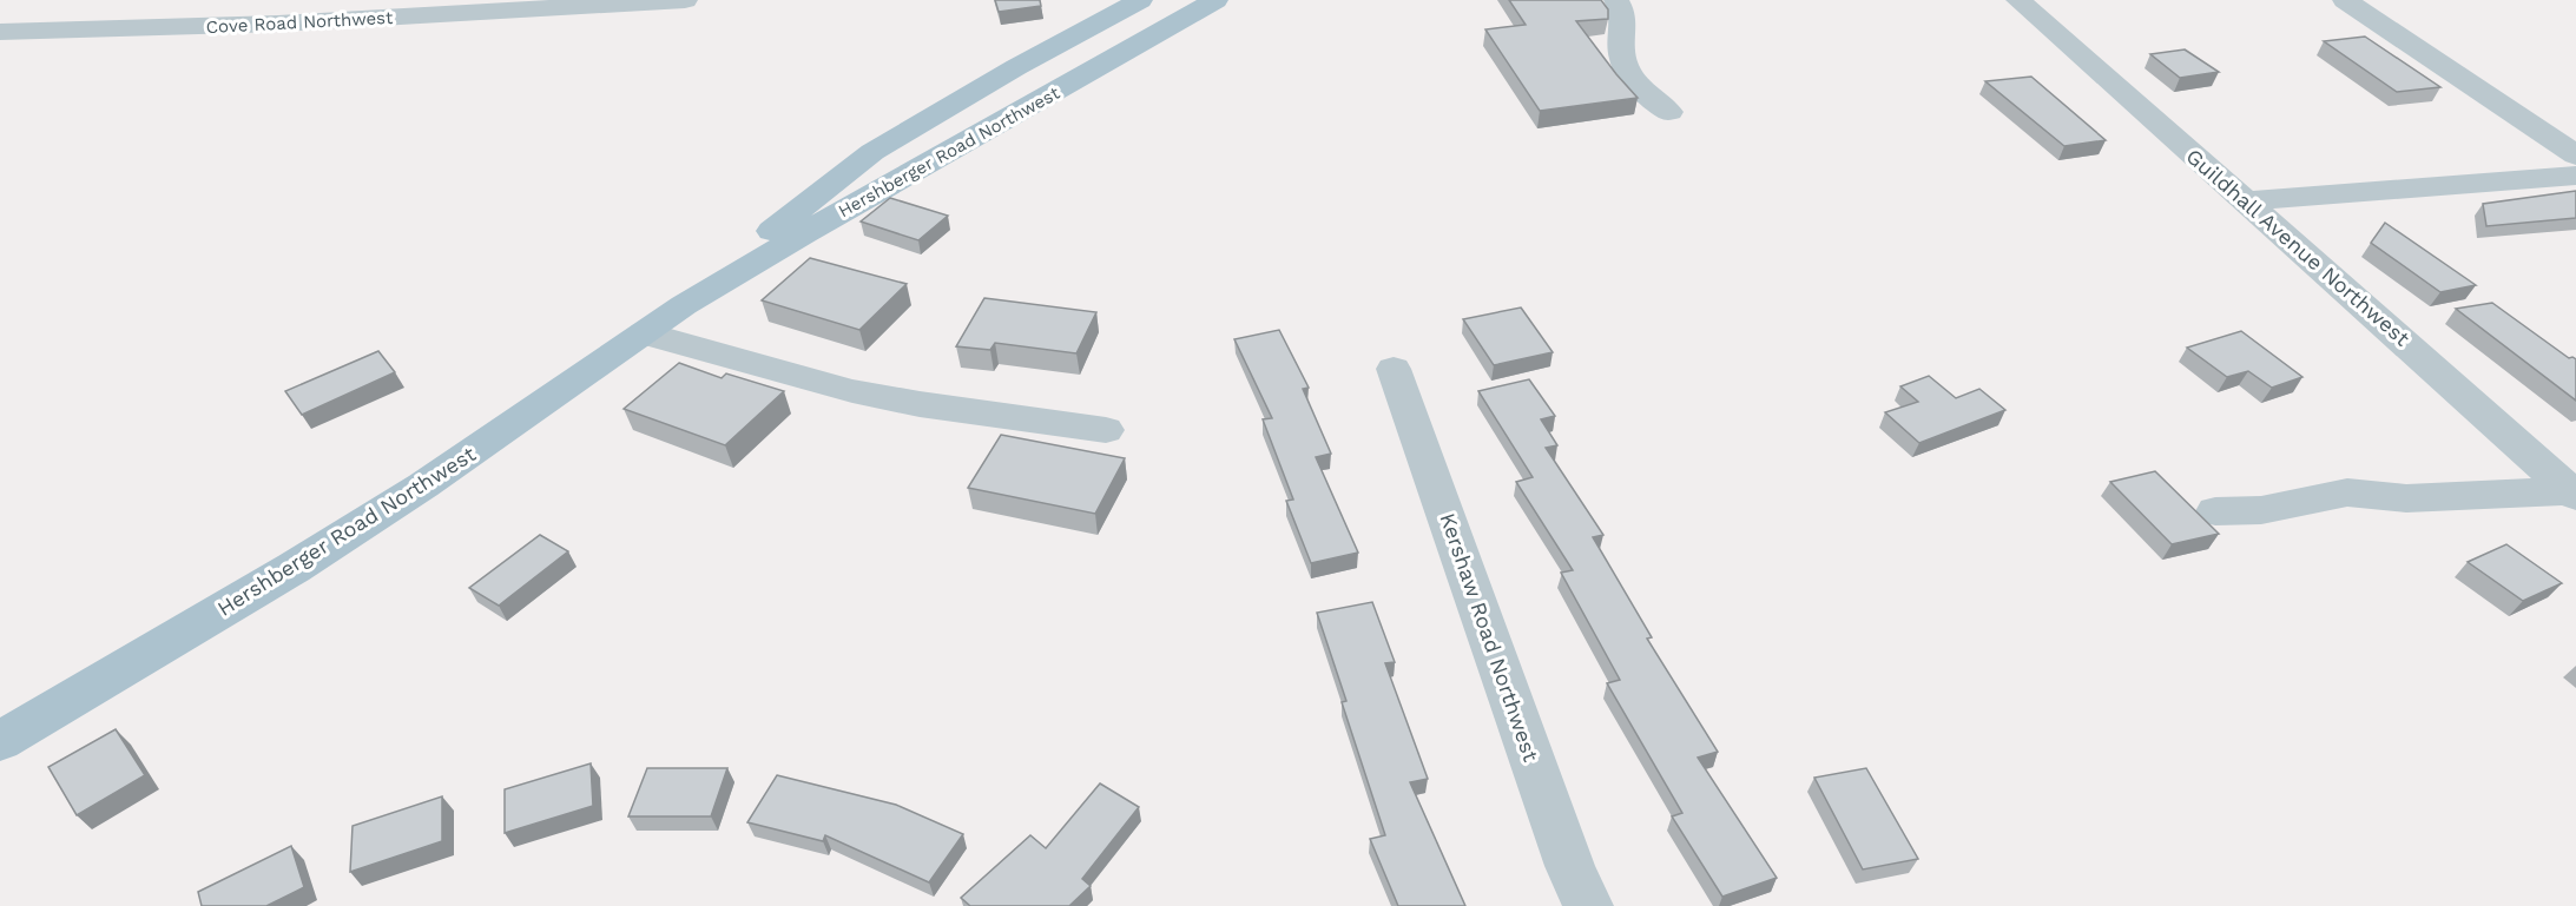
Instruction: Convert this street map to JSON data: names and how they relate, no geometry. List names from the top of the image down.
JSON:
{
  "streets": {
    "main road": ["Hershberger Road Northwest"],
    "street": ["Cove Road Northwest", "Guildhall Avenue Northwest", "Kershaw Road Northwest"]
  }
}
